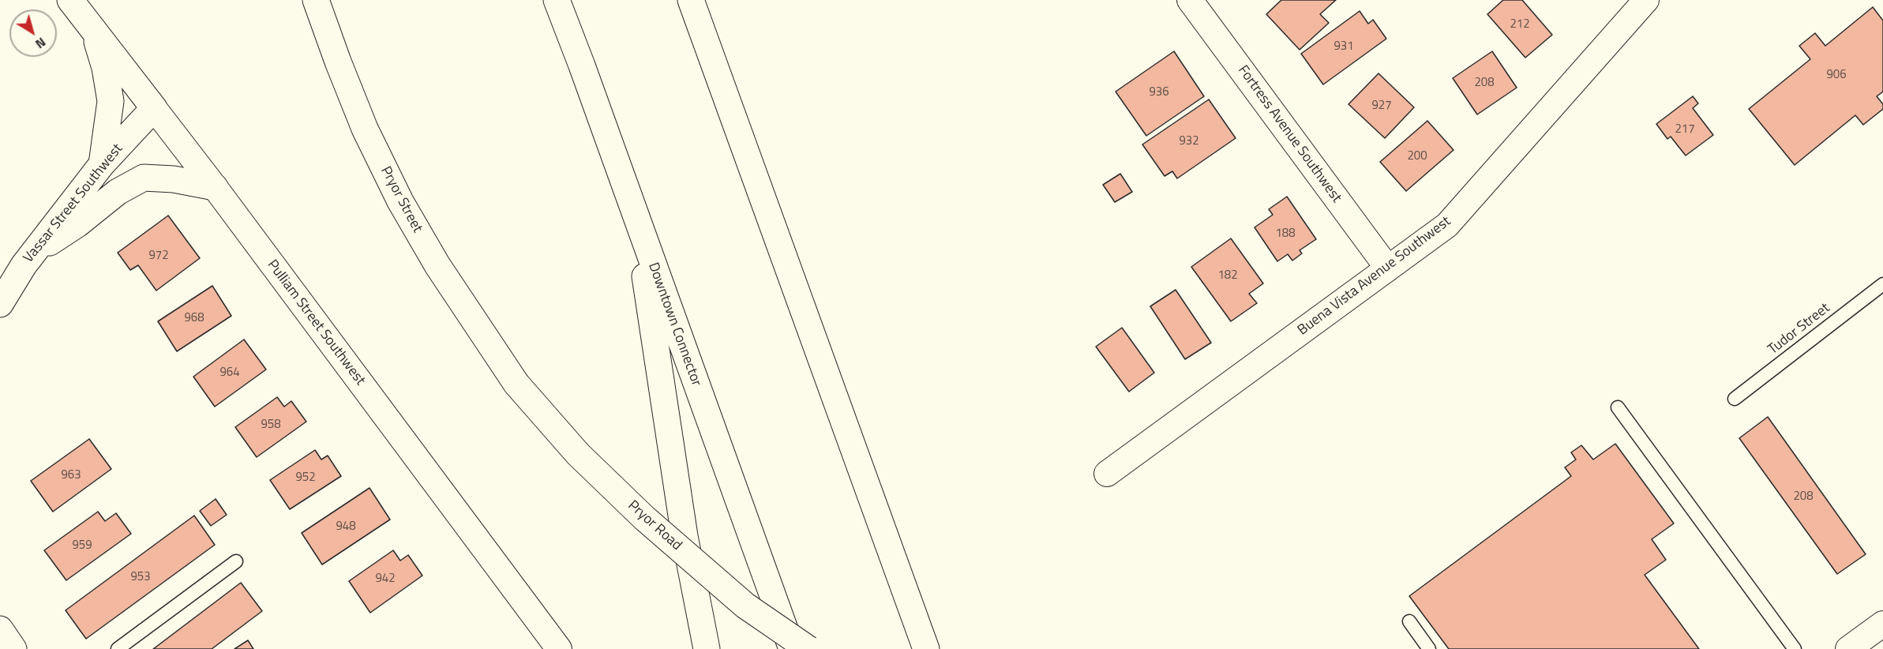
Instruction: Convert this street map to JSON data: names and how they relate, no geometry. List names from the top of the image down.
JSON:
{
  "streets": {
    "main road": [
      "Pryor Street",
      "Vassar Street Southwest",
      "Pulliam Street Southwest",
      "Downtown Connector",
      "Pryor Road"
    ],
    "street": ["Fortress Avenue Southwest", "Buena Vista Avenue Southwest"],
    "lane": ["Tudor Street"]
  },
  "crossings": [
    ["Fortress Avenue Southwest", "Buena Vista Avenue Southwest"],
    ["Pryor Street", "Pryor Road"],
    ["Vassar Street Southwest", "Pulliam Street Southwest"]
  ],
  "house_numbers": [
    "212",
    "931",
    "906",
    "208",
    "936",
    "927",
    "217",
    "932",
    "200",
    "188",
    "972",
    "182",
    "968",
    "964",
    "958",
    "963",
    "952",
    "208",
    "948",
    "959",
    "953",
    "942"
  ],
  "north": "bottom right"
}
